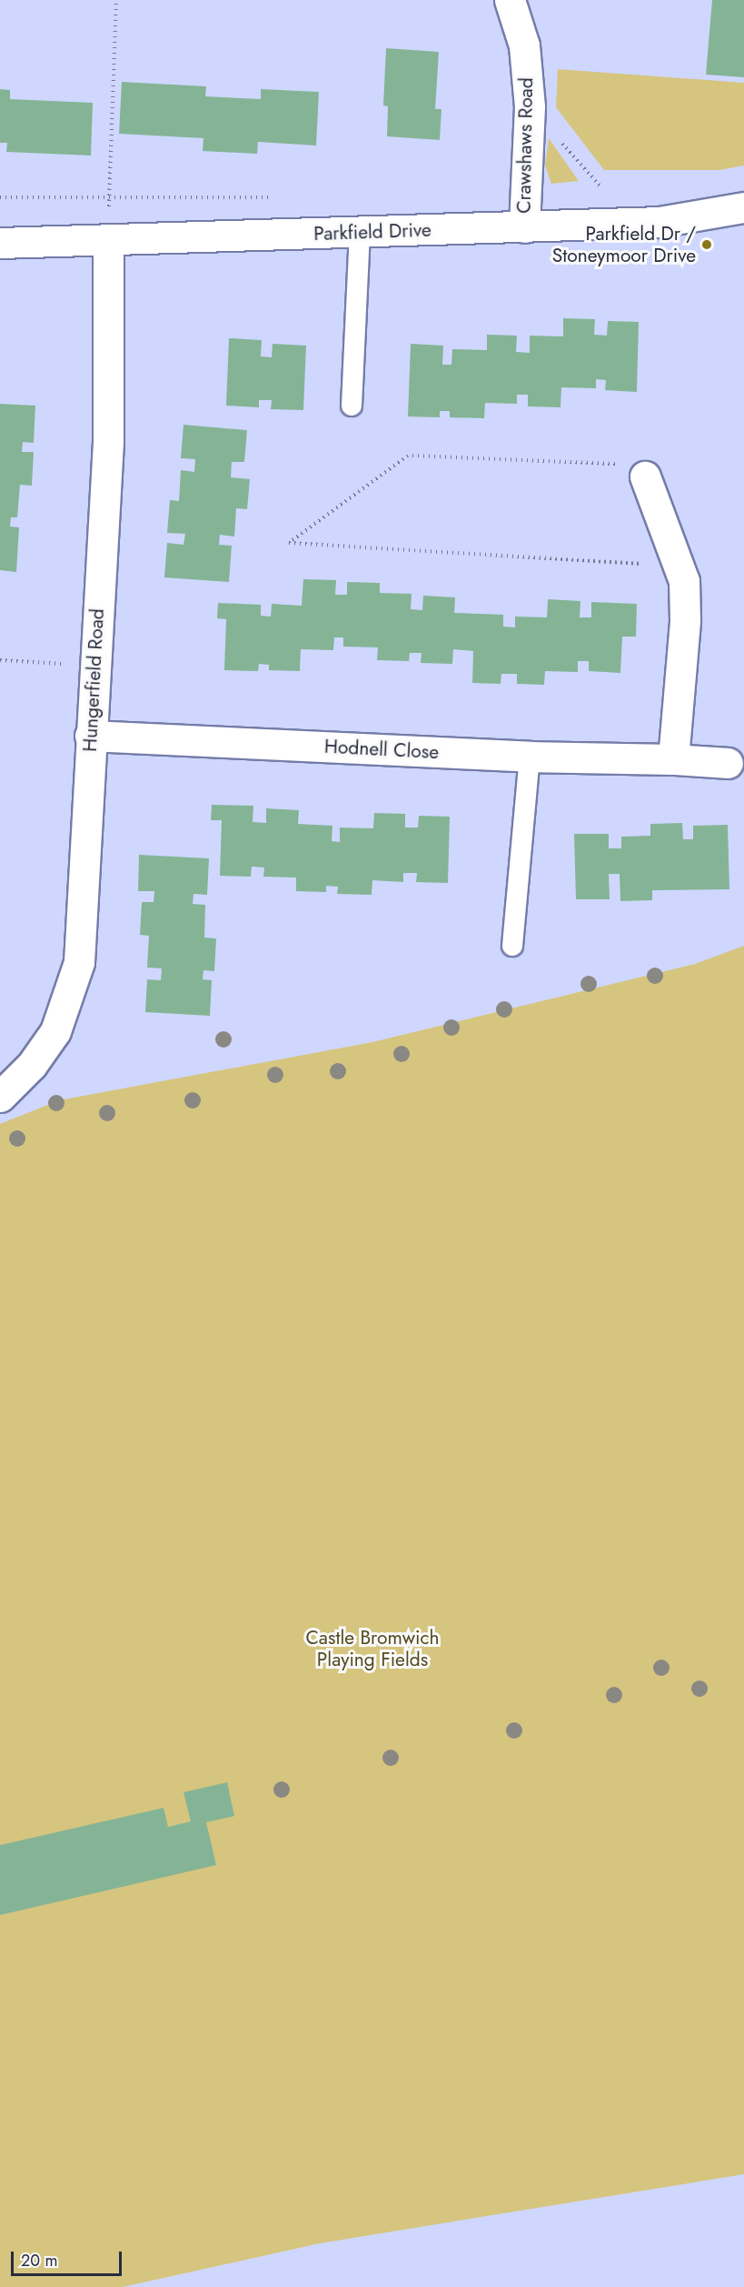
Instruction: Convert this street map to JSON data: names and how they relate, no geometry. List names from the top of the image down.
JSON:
{
  "streets": {
    "street": [
      "Crawshaws Road",
      "Parkfield Drive",
      "Hungerfield Road",
      "Hodnell Close"
    ]
  },
  "crossings": [
    ["Crawshaws Road", "Parkfield Drive"],
    ["Parkfield Drive", "Hungerfield Road"],
    ["Hungerfield Road", "Hodnell Close"]
  ],
  "parks": ["Castle Bromwich Playing Fields"],
  "places": ["Parkfield Dr / Stoneymoor Drive"],
  "scale_bar": "20 m"
}
